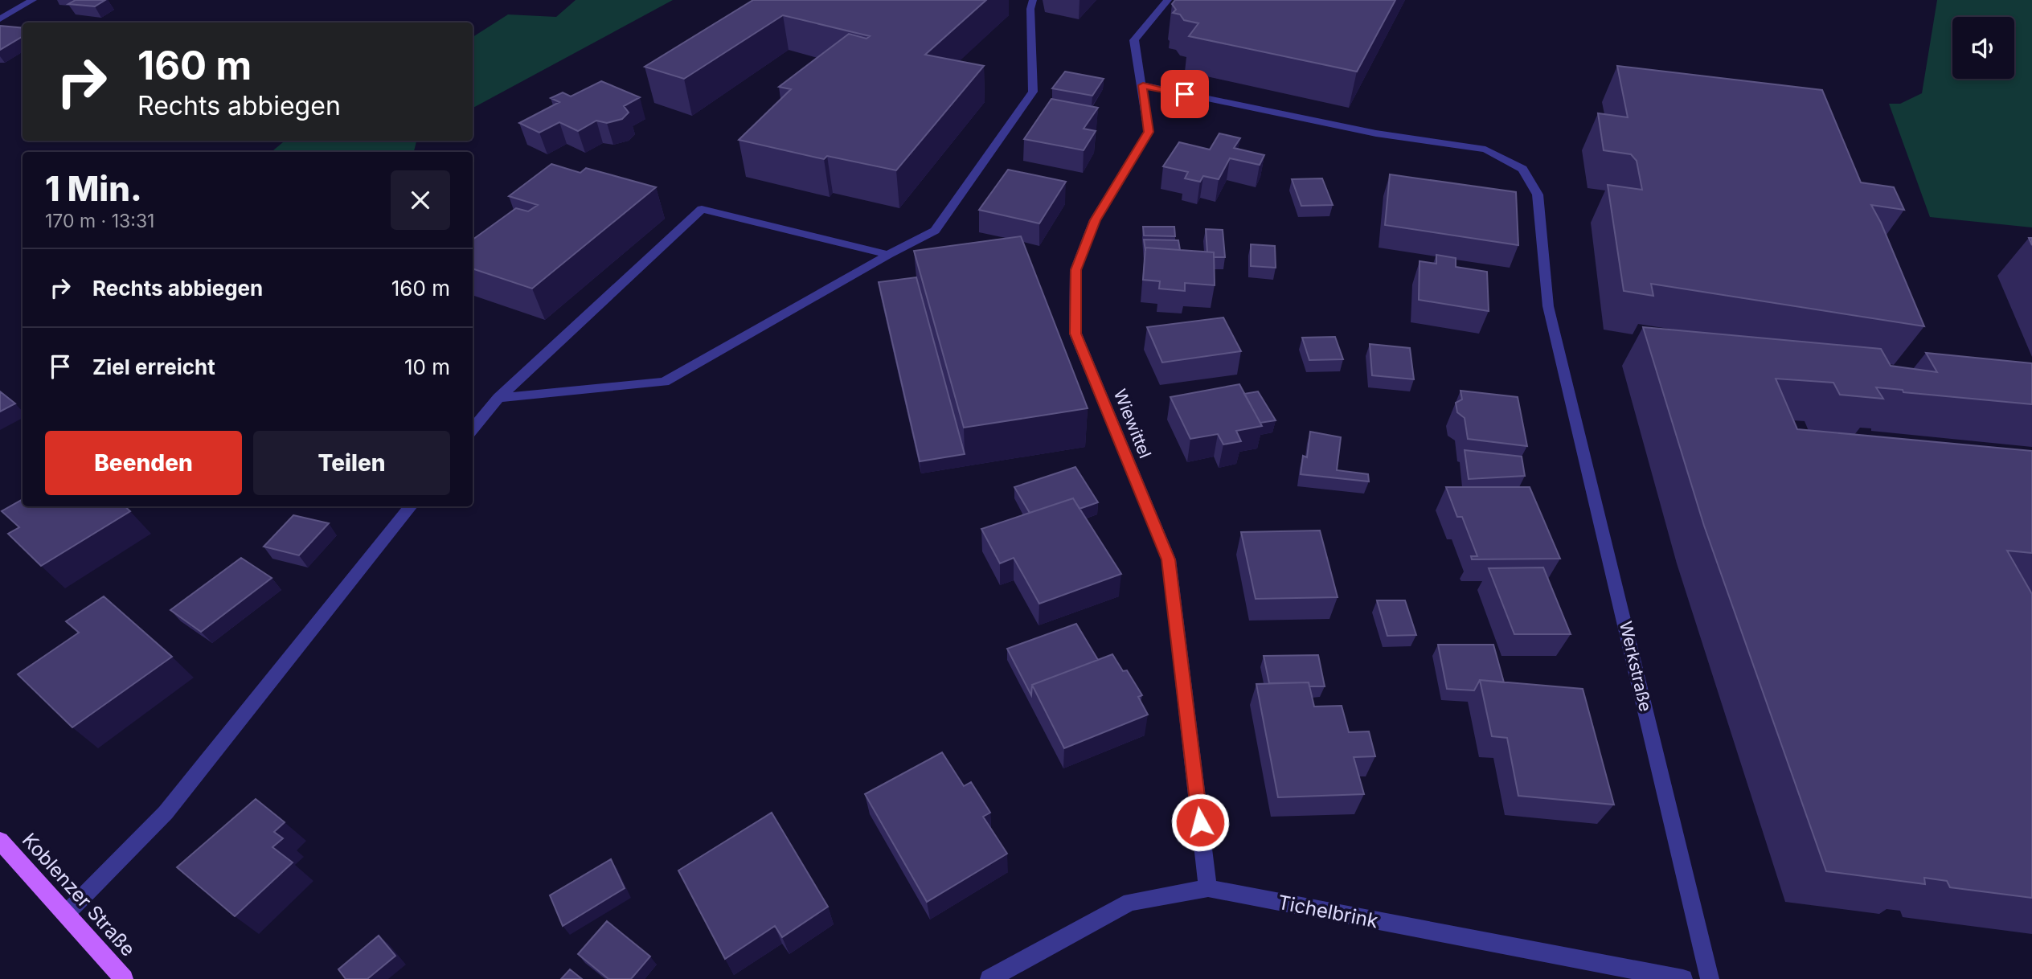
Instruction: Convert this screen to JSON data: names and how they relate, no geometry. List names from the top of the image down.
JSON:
{
  "streets": {
    "main road": ["Koblenzer Straße"],
    "street": ["Wiewittel", "Werkstraße", "Tichelbrink"]
  },
  "crossings": [
    ["Wiewittel", "Werkstraße"],
    ["Wiewittel", "Tichelbrink"]
  ],
  "page": {
    "turn": ["160 m", "Rechts abbiegen"],
    "heading": ["1 Min.", "170 m · 13:31"],
    "list": [
      {
        "name": "Rechts abbiegen",
        "value": "160 m"
      },
      {
        "name": "Ziel erreicht",
        "value": "10 m"
      }
    ],
    "buttons": ["Beenden", "Teilen"]
  }
}
